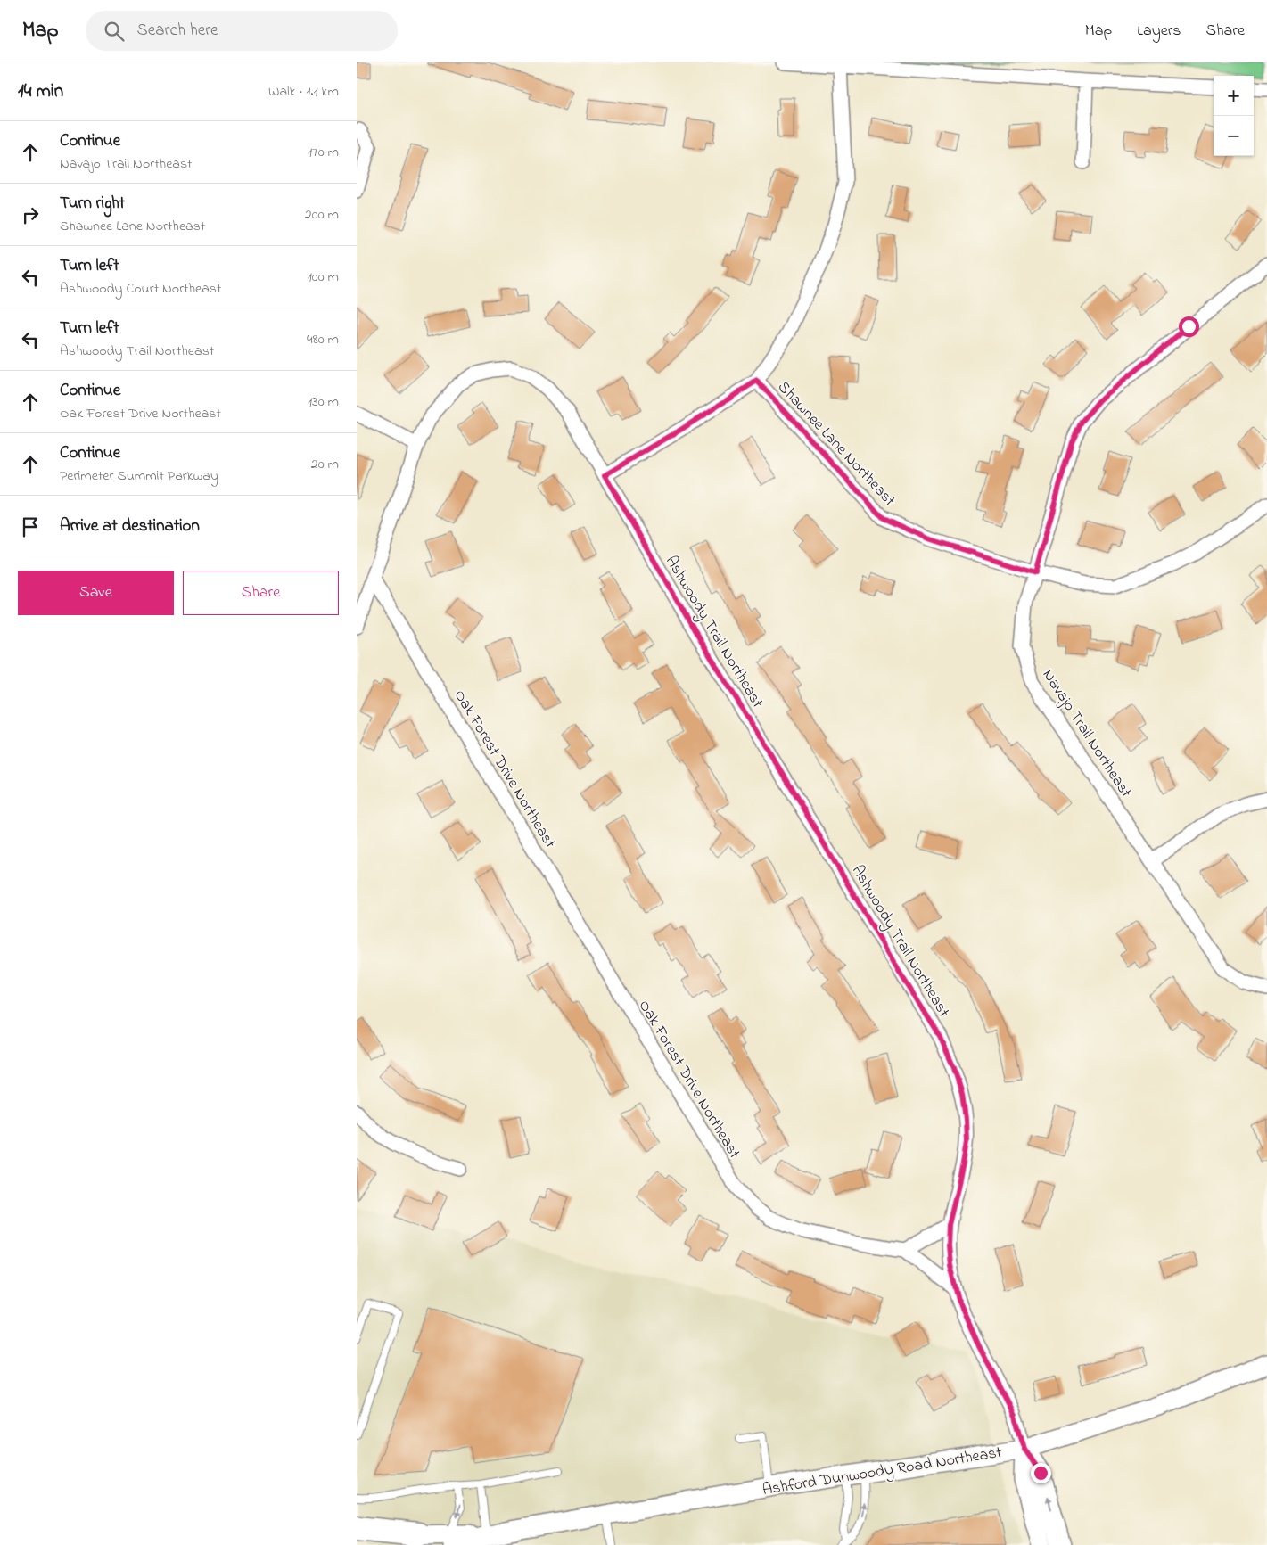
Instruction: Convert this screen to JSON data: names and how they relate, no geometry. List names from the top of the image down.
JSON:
{
  "streets": {
    "main road": ["Ashford Dunwoody Road Northeast"],
    "street": [
      "Shawnee Lane Northeast",
      "Ashwoody Trail Northeast",
      "Navajo Trail Northeast",
      "Oak Forest Drive Northeast"
    ]
  },
  "crossings": [
    ["Shawnee Lane Northeast", "Navajo Trail Northeast"],
    ["Ashwoody Trail Northeast", "Oak Forest Drive Northeast"]
  ],
  "page": {
    "header": "Map",
    "search": "Search here",
    "nav": ["Map", "Layers", "Share"],
    "heading": ["14 min", "Walk · 1.1 km"],
    "map_buttons": ["+", "−"],
    "list": [
      ["Continue", "Navajo Trail Northeast", "170 m"],
      ["Turn right", "Shawnee Lane Northeast", "200 m"],
      ["Turn left", "Ashwoody Court Northeast", "100 m"],
      ["Turn left", "Ashwoody Trail Northeast", "480 m"],
      ["Continue", "Oak Forest Drive Northeast", "130 m"],
      ["Continue", "Perimeter Summit Parkway", "20 m"],
      "Arrive at destination"
    ],
    "buttons": ["Save", "Share"]
  }
}
